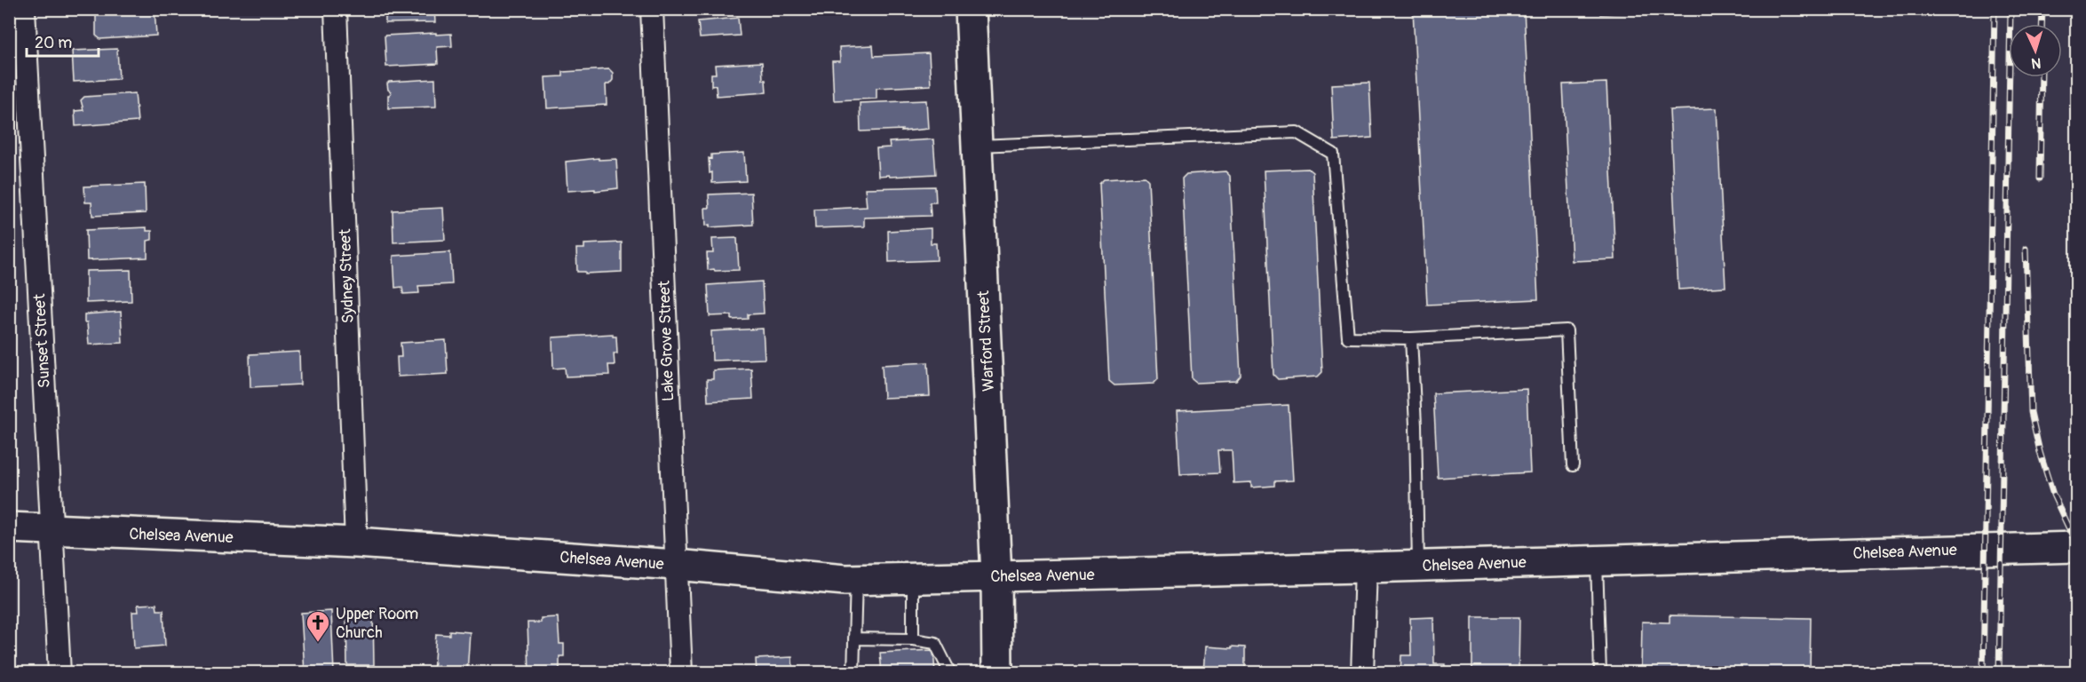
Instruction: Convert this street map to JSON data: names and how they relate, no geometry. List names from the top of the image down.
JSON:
{
  "streets": {
    "main road": ["Warford Street", "Chelsea Avenue"],
    "street": ["Sydney Street", "Sunset Street", "Lake Grove Street"]
  },
  "crossings": [
    ["Sydney Street", "Chelsea Avenue"],
    ["Sunset Street", "Chelsea Avenue"],
    ["Lake Grove Street", "Chelsea Avenue"],
    ["Warford Street", "Chelsea Avenue"]
  ],
  "places": {
    "church": ["Upper Room Church"]
  },
  "scale_bar": "20 m",
  "north": "bottom"
}
